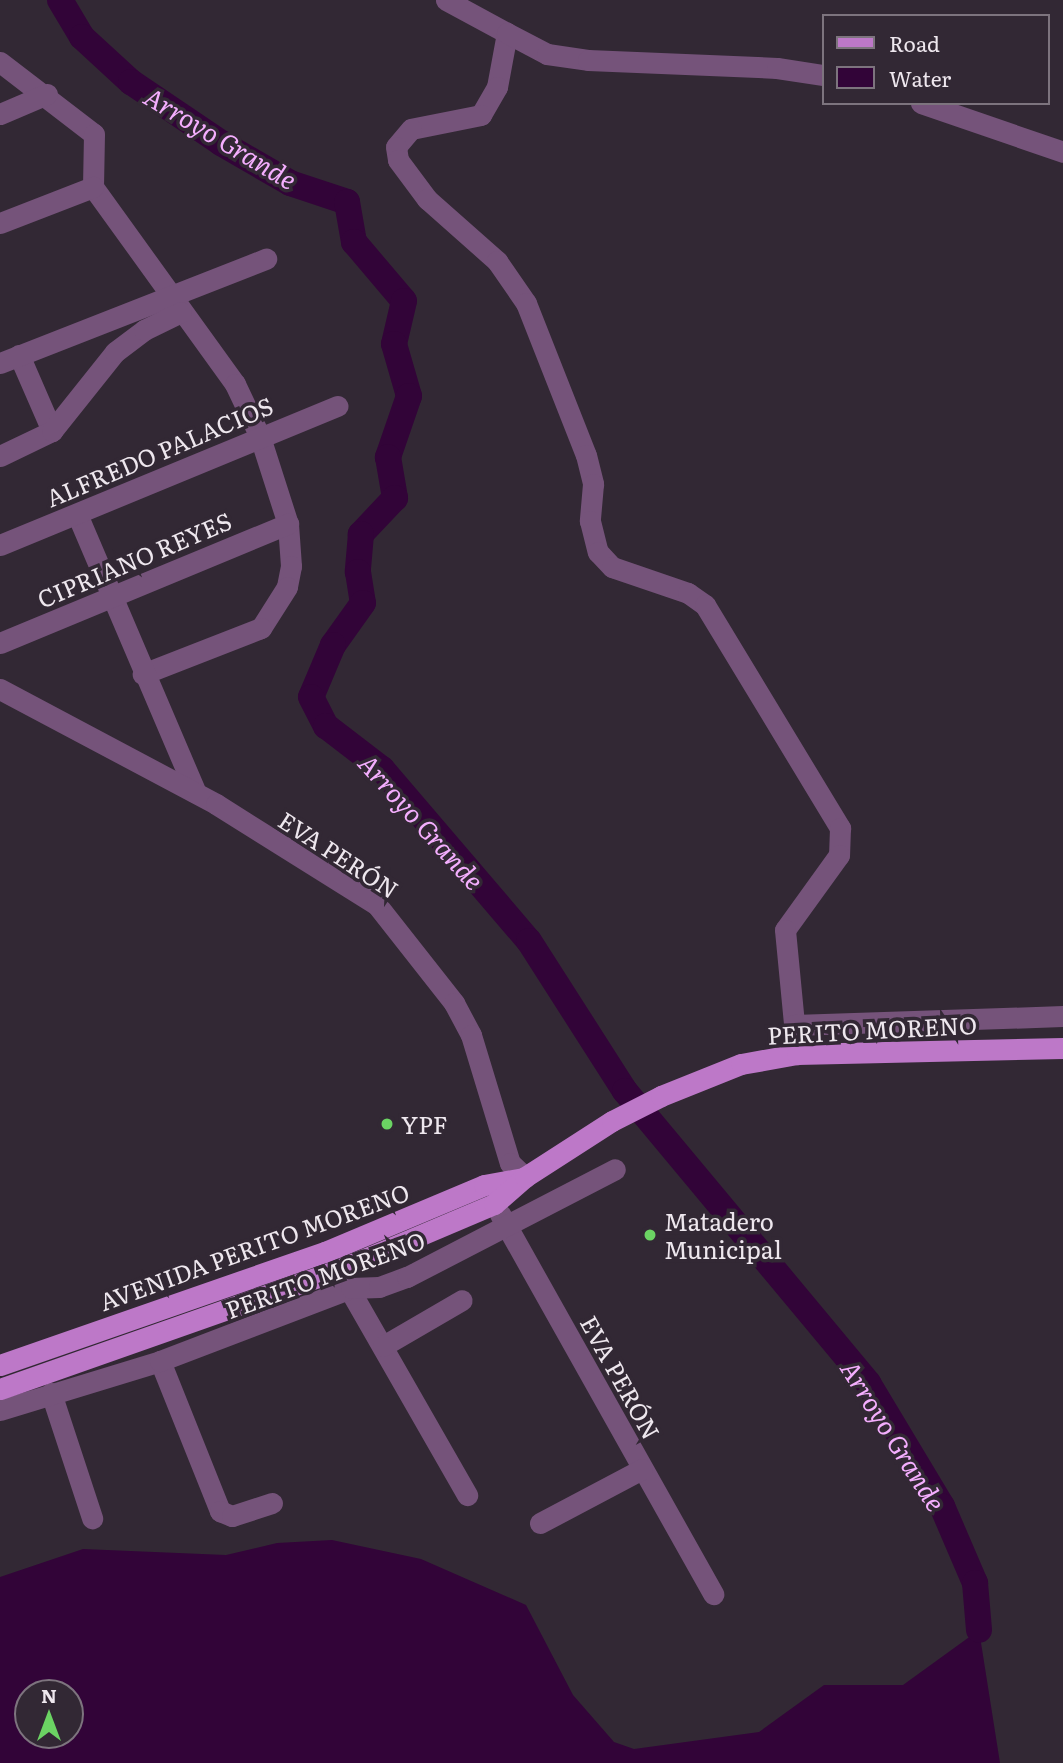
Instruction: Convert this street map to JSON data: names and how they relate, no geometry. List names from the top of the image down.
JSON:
{
  "streets": {
    "main road": ["PERITO MORENO", "AVENIDA PERITO MORENO"],
    "street": ["ALFREDO PALACIOS", "CIPRIANO REYES", "EVA PERÓN"]
  },
  "crossings": [
    ["EVA PERÓN", "PERITO MORENO"],
    ["EVA PERÓN", "AVENIDA PERITO MORENO"],
    ["PERITO MORENO", "AVENIDA PERITO MORENO"]
  ],
  "water": ["Arroyo Grande"],
  "places": ["YPF", "Matadero Municipal"],
  "legend": ["Road", "Water"],
  "north": "top"
}
